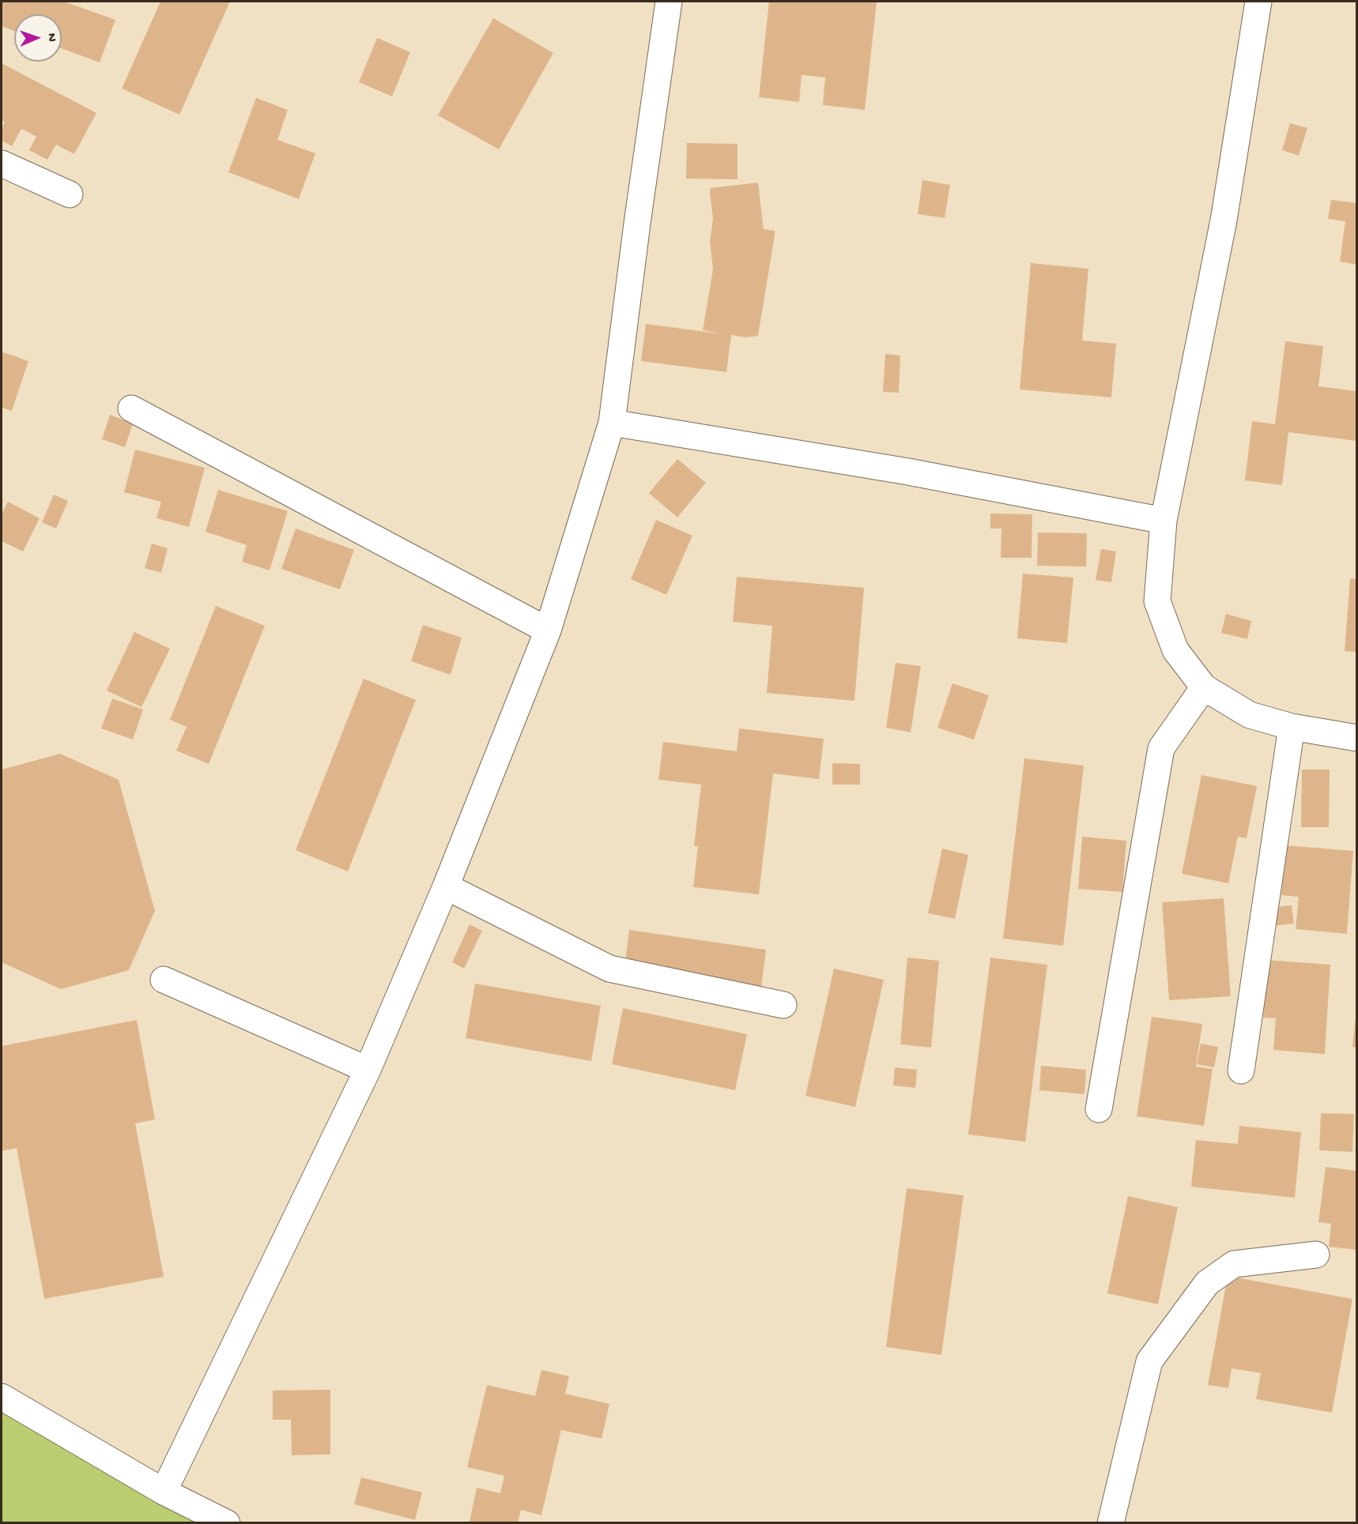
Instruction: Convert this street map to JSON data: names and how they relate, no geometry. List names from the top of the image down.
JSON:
{
  "north": "right"
}
